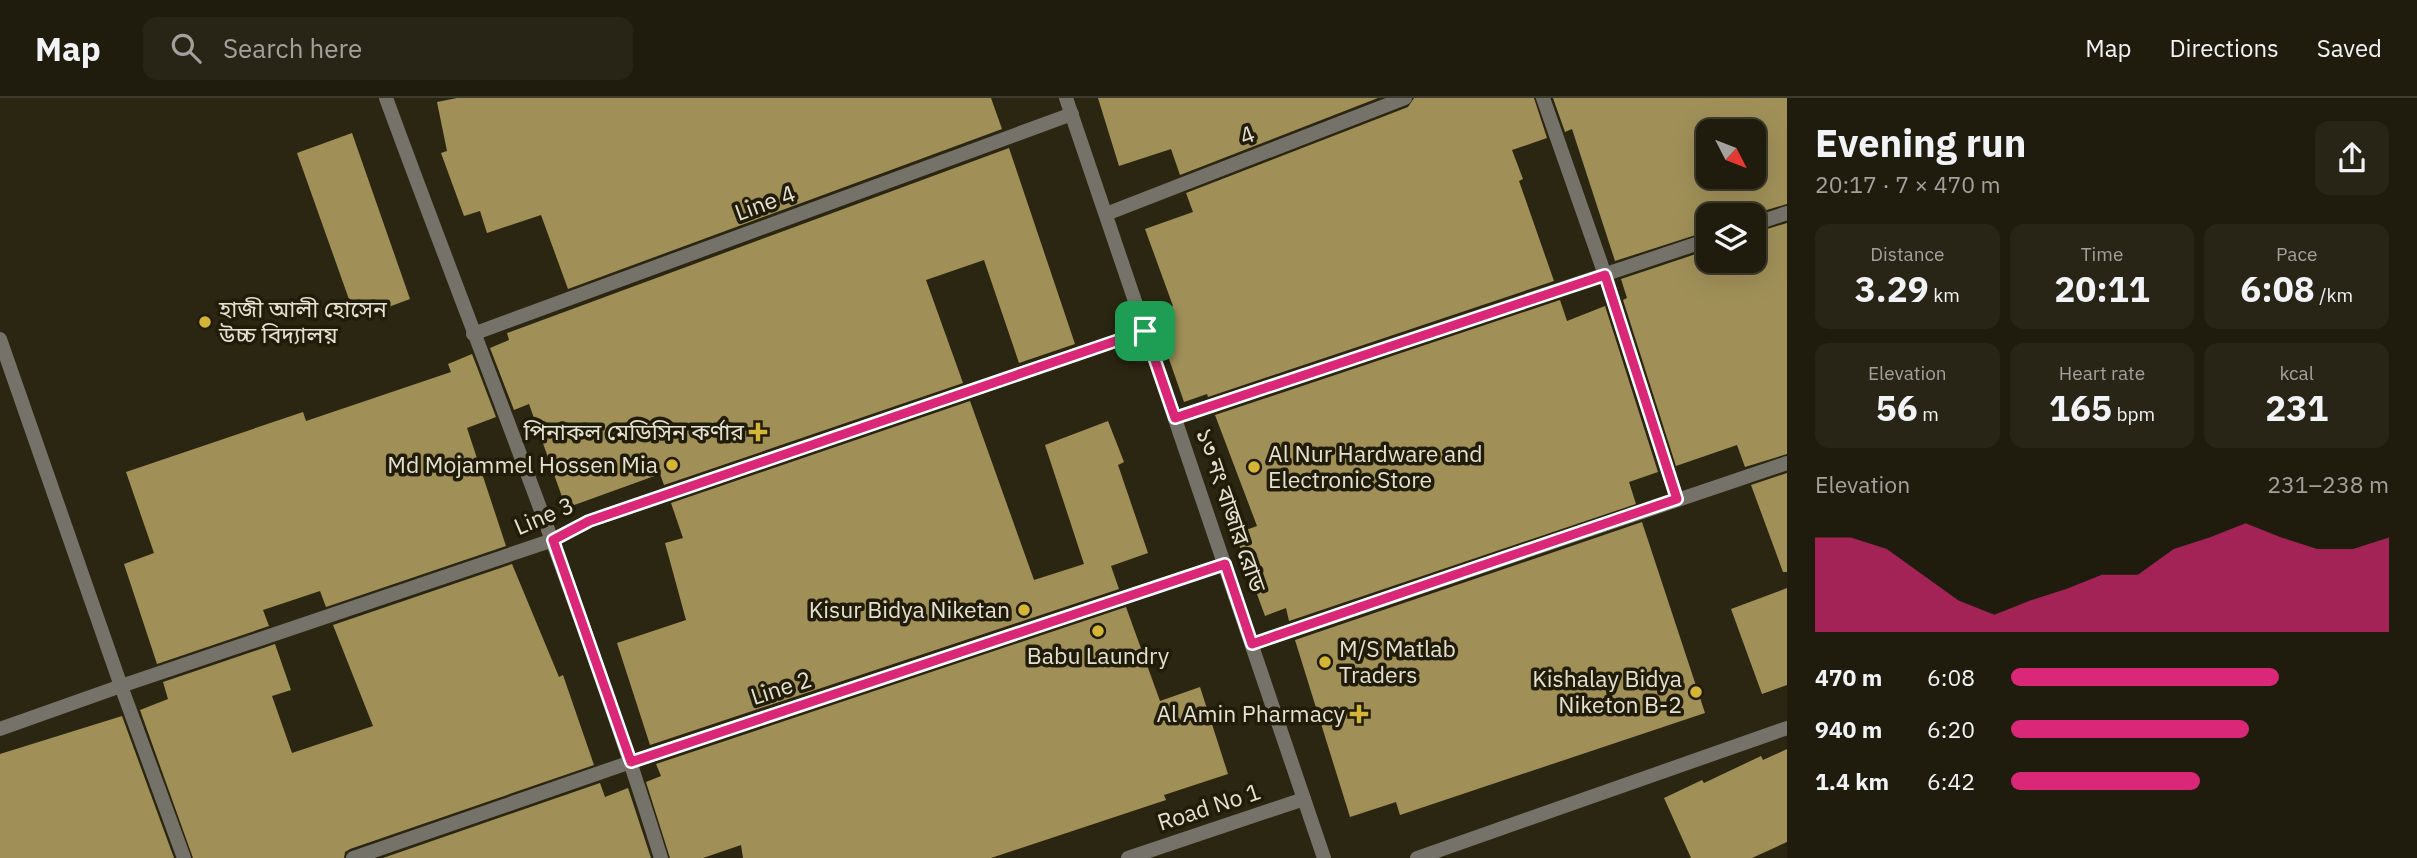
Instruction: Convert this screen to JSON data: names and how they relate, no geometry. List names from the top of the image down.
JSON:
{
  "streets": {
    "street": [
      "4",
      "Line 4",
      "১৩ নং বাজার রোড",
      "Line 3",
      "Line 2",
      "Road No 1"
    ]
  },
  "crossings": [
    ["4", "১৩ নং বাজার রোড"],
    ["Line 4", "১৩ নং বাজার রোড"],
    ["১৩ নং বাজার রোড", "Line 3"],
    ["১৩ নং বাজার রোড", "Line 2"],
    ["১৩ নং বাজার রোড", "Road No 1"]
  ],
  "places": {
    "other": [
      "হাজী আলী হোসেন উচ্চ বিদ্যালয়",
      "Md Mojammel Hossen Mia",
      "Al Nur Hardware and Electronic Store",
      "Kisur Bidya Niketan",
      "Babu Laundry",
      "M/S Matlab Traders",
      "Kishalay Bidya Niketon B-2"
    ],
    "health": ["পিনাকল মেডিসিন কর্ণার", "Al Amin Pharmacy"]
  },
  "north": "bottom right",
  "page": {
    "header": "Map",
    "search": "Search here",
    "nav": ["Map", "Directions", "Saved"],
    "heading": ["Evening run", "20:17 · 7 × 470 m"],
    "stats": [
      ["Distance", "3.29 km"],
      ["Time", "20:11"],
      ["Pace", "6:08 /km"],
      ["Elevation", "56 m"],
      ["Heart rate", "165 bpm"],
      ["kcal", "231"]
    ],
    "chart": ["Elevation", "231–238 m"],
    "list": [
      {
        "name": "470 m",
        "note": "6:08"
      },
      {
        "name": "940 m",
        "note": "6:20"
      },
      {
        "name": "1.4 km",
        "note": "6:42"
      }
    ]
  }
}
